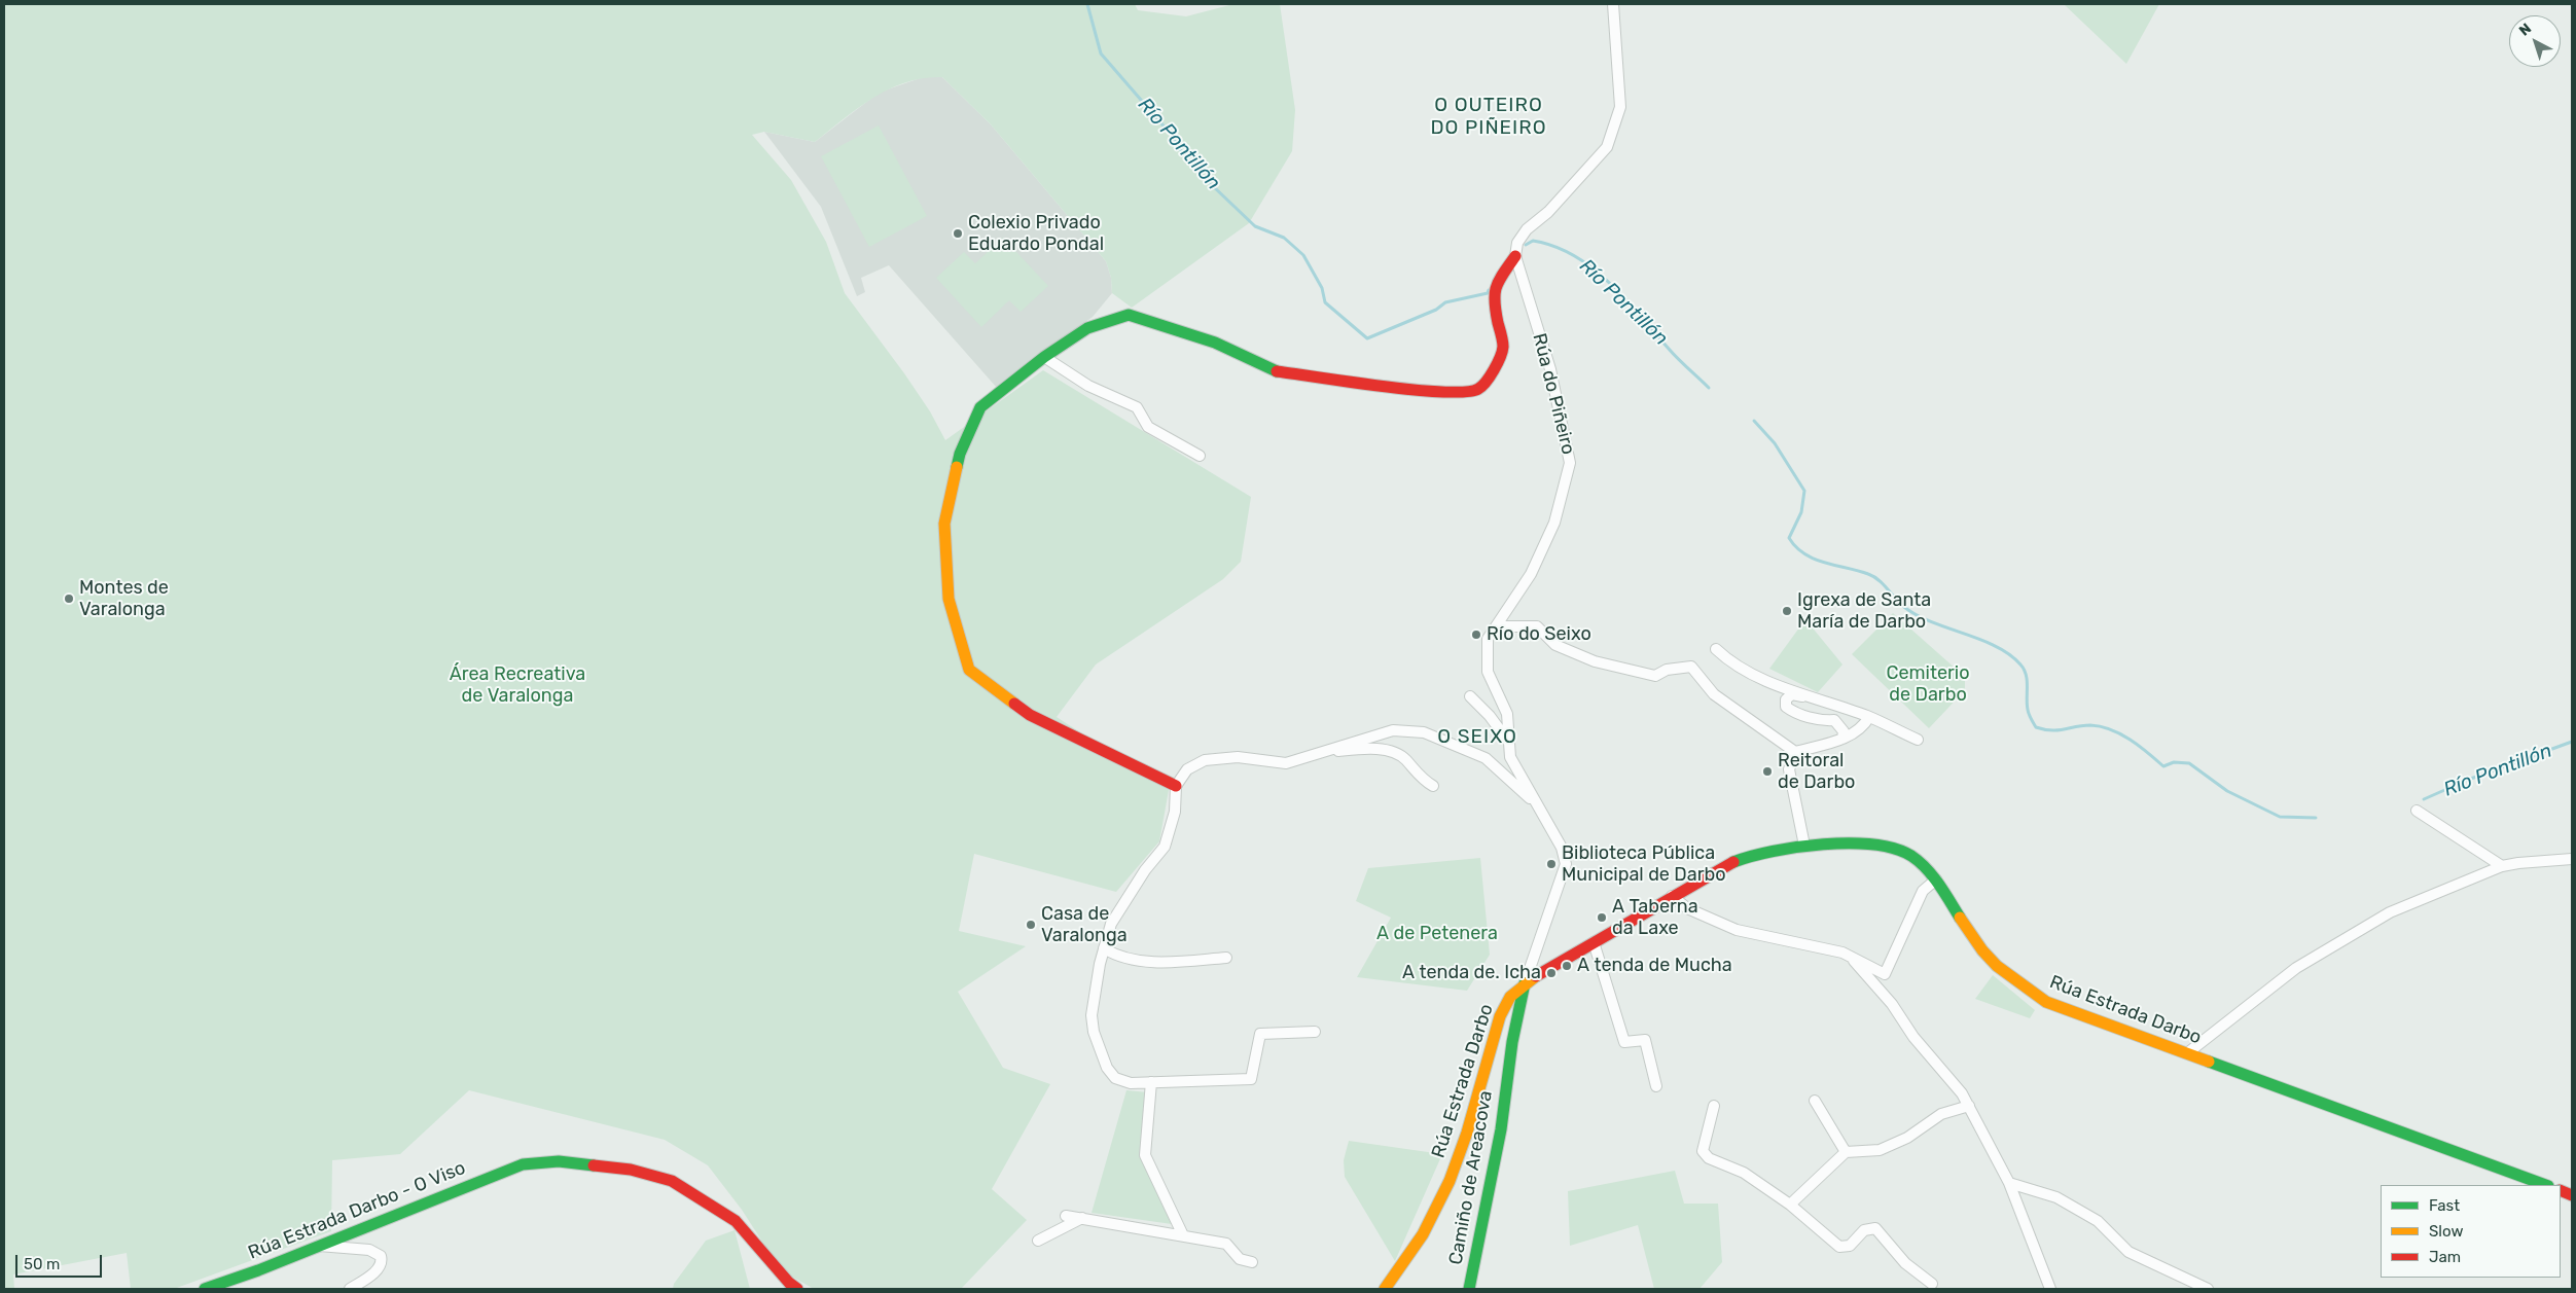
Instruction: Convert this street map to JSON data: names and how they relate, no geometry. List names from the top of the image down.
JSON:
{
  "streets": {
    "main road": ["Rúa Estrada Darbo", "Camiño de Areacova", "Rúa Estrada Darbo - O Viso"],
    "street": ["Rúa do Piñeiro"]
  },
  "crossings": [
    ["Rúa do Piñeiro", "Rúa Estrada Darbo"],
    ["Rúa do Piñeiro", "Camiño de Areacova"],
    ["Rúa Estrada Darbo", "Camiño de Areacova"]
  ],
  "districts": ["O OUTEIRO DO PIÑEIRO", "O SEIXO"],
  "water": ["Río Pontillón"],
  "parks": ["Cemiterio de Darbo", "Área Recreativa de Varalonga", "A de Petenera"],
  "places": [
    "Colexio Privado Eduardo Pondal",
    "Montes de Varalonga",
    "Igrexa de Santa María de Darbo",
    "Río do Seixo",
    "Reitoral de Darbo",
    "Biblioteca Pública Municipal de Darbo",
    "A Taberna da Laxe",
    "Casa de Varalonga",
    "A tenda de Mucha",
    "A tenda de. Icha"
  ],
  "legend": ["Fast", "Slow", "Jam"],
  "scale_bar": "50 m",
  "north": "top left"
}
